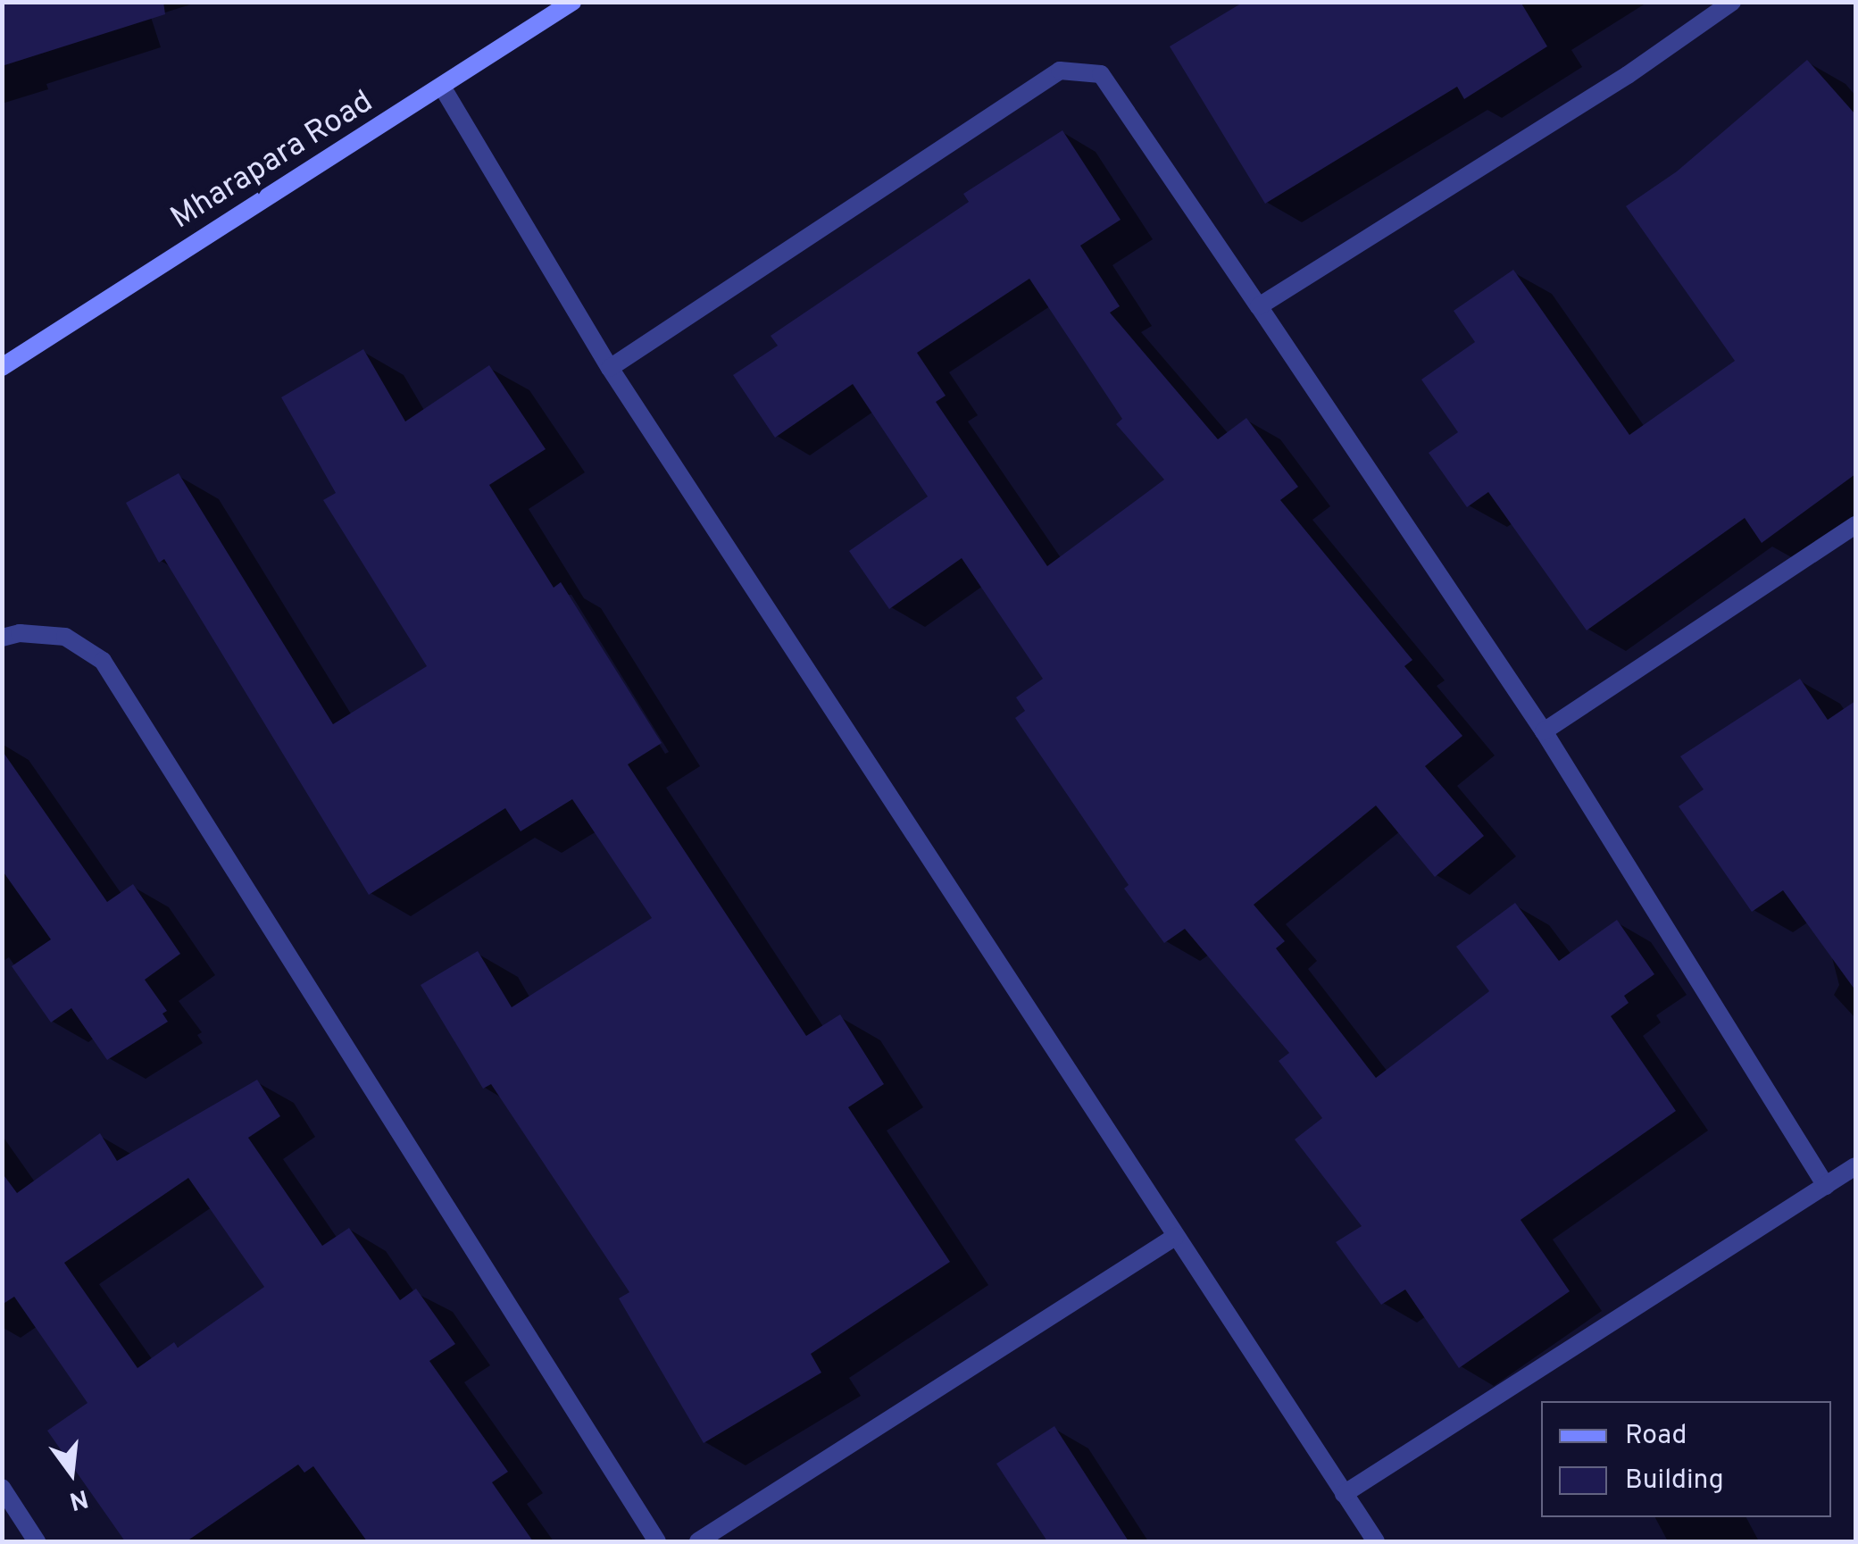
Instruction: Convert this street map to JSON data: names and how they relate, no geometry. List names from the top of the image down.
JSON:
{
  "streets": {
    "main road": ["Mharapara Road"]
  },
  "legend": ["Road", "Building"],
  "north": "bottom"
}
